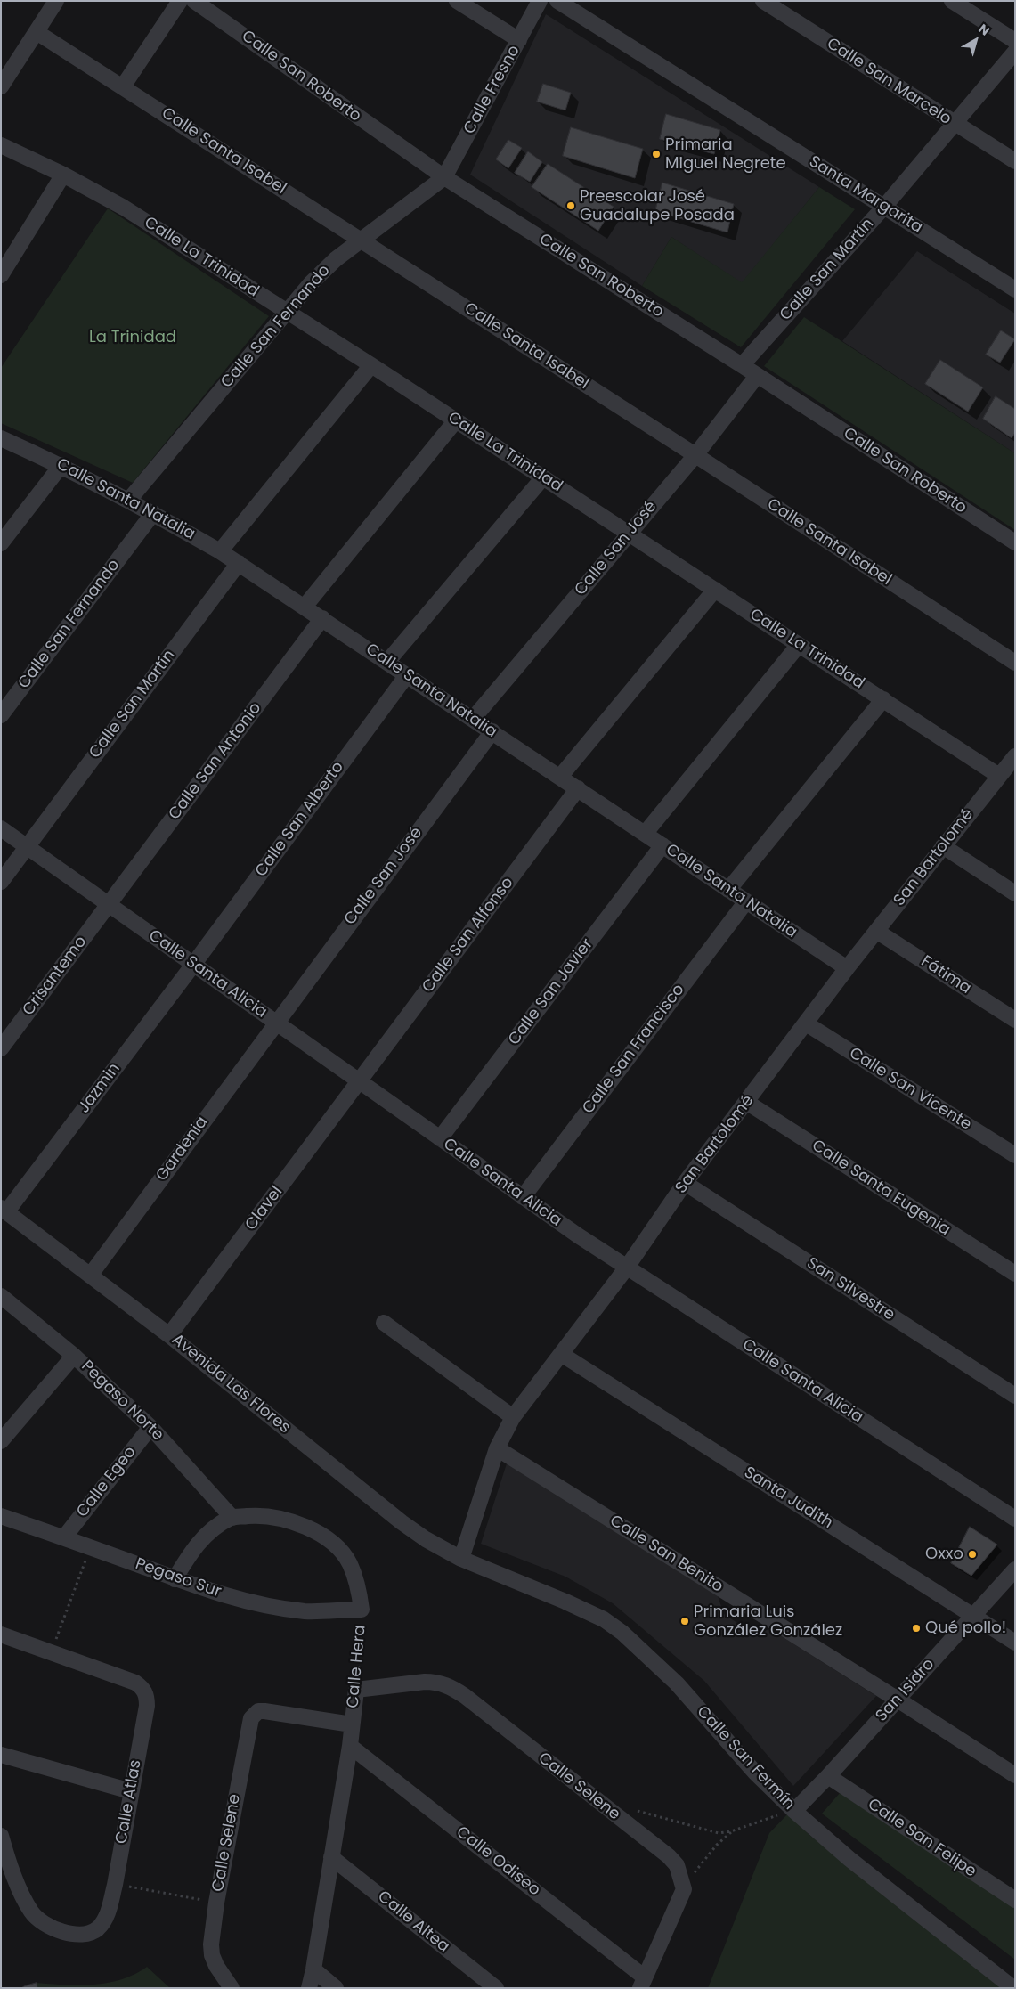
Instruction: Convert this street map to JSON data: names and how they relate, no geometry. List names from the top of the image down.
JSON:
{
  "streets": {
    "street": [
      "Calle San Roberto",
      "Calle San Marcelo",
      "Calle Fresno",
      "Calle Santa Isabel",
      "Santa Margarita",
      "Calle La Trinidad",
      "Calle San Martín",
      "Calle San Fernando",
      "Calle Santa Natalia",
      "Calle San José",
      "Calle San Antonio",
      "Calle San Alberto",
      "San Bartolomé",
      "Calle San Alfonso",
      "Calle Santa Alicia",
      "Fátima",
      "Crisantemo",
      "Calle San Javier",
      "Calle San Francisco",
      "Jazmin",
      "Calle San Vicente",
      "Gardenia",
      "Calle Santa Eugenia",
      "Clavel",
      "San Silvestre",
      "Avenida Las Flores",
      "Pegaso Norte",
      "Calle Egeo",
      "Santa Judith",
      "Calle San Benito",
      "Pegaso Sur",
      "Calle Hera",
      "San Isidro",
      "Calle San Fermín",
      "Calle Selene",
      "Calle Atlas",
      "Calle San Felipe",
      "Calle Odiseo",
      "Calle Altea"
    ]
  },
  "crossings": [
    ["Calle San Roberto", "Calle Fresno"],
    ["Calle San Roberto", "Calle San Martín"],
    ["Calle San Roberto", "Calle San Fernando"],
    ["Calle San Roberto", "Calle San José"],
    ["Calle San Marcelo", "Calle San Martín"],
    ["Calle Fresno", "Calle San Fernando"],
    ["Calle Santa Isabel", "Calle San Fernando"],
    ["Calle Santa Isabel", "Calle San José"],
    ["Santa Margarita", "Calle San Martín"],
    ["Calle La Trinidad", "Calle San Fernando"],
    ["Calle La Trinidad", "Calle San José"],
    ["Calle La Trinidad", "San Bartolomé"],
    ["Calle San Martín", "Calle Santa Natalia"],
    ["Calle San Martín", "Calle Santa Alicia"],
    ["Calle San Fernando", "Calle Santa Natalia"],
    ["Calle Santa Natalia", "Calle San José"],
    ["Calle Santa Natalia", "Calle San Antonio"],
    ["Calle Santa Natalia", "Calle San Alberto"],
    ["Calle Santa Natalia", "San Bartolomé"],
    ["Calle Santa Natalia", "Calle San Alfonso"],
    ["Calle Santa Natalia", "Calle San Javier"],
    ["Calle Santa Natalia", "Calle San Francisco"],
    ["Calle San José", "Calle Santa Alicia"],
    ["Calle San José", "Gardenia"],
    ["Calle San Antonio", "Calle Santa Alicia"],
    ["Calle San Antonio", "Crisantemo"],
    ["Calle San Alberto", "Calle Santa Alicia"],
    ["Calle San Alberto", "Jazmin"],
    ["San Bartolomé", "Calle Santa Alicia"],
    ["San Bartolomé", "Fátima"],
    ["San Bartolomé", "Calle San Vicente"],
    ["San Bartolomé", "Calle Santa Eugenia"],
    ["San Bartolomé", "San Silvestre"],
    ["San Bartolomé", "Avenida Las Flores"],
    ["San Bartolomé", "Santa Judith"],
    ["San Bartolomé", "Calle San Benito"],
    ["San Bartolomé", "Calle San Fermín"],
    ["Calle San Alfonso", "Calle Santa Alicia"],
    ["Calle San Alfonso", "Clavel"],
    ["Calle Santa Alicia", "Crisantemo"],
    ["Calle Santa Alicia", "Calle San Javier"],
    ["Calle Santa Alicia", "Calle San Francisco"],
    ["Calle Santa Alicia", "Jazmin"],
    ["Calle Santa Alicia", "Gardenia"],
    ["Calle Santa Alicia", "Clavel"],
    ["Jazmin", "Avenida Las Flores"],
    ["Gardenia", "Avenida Las Flores"],
    ["Clavel", "Avenida Las Flores"],
    ["Avenida Las Flores", "Calle San Fermín"],
    ["Pegaso Norte", "Calle Egeo"],
    ["Pegaso Norte", "Calle Hera"],
    ["Calle Egeo", "Pegaso Sur"],
    ["Santa Judith", "San Isidro"],
    ["Calle San Benito", "San Isidro"],
    ["Pegaso Sur", "Calle Hera"],
    ["Calle Hera", "Calle Selene"],
    ["Calle Hera", "Calle Odiseo"],
    ["Calle Hera", "Calle Altea"],
    ["San Isidro", "Calle San Fermín"],
    ["San Isidro", "Calle San Felipe"]
  ],
  "parks": ["La Trinidad"],
  "places": [
    "Primaria Miguel Negrete",
    "Preescolar José Guadalupe Posada",
    "Oxxo",
    "Primaria Luis González González",
    "Qué pollo!"
  ],
  "north": "top right"
}
